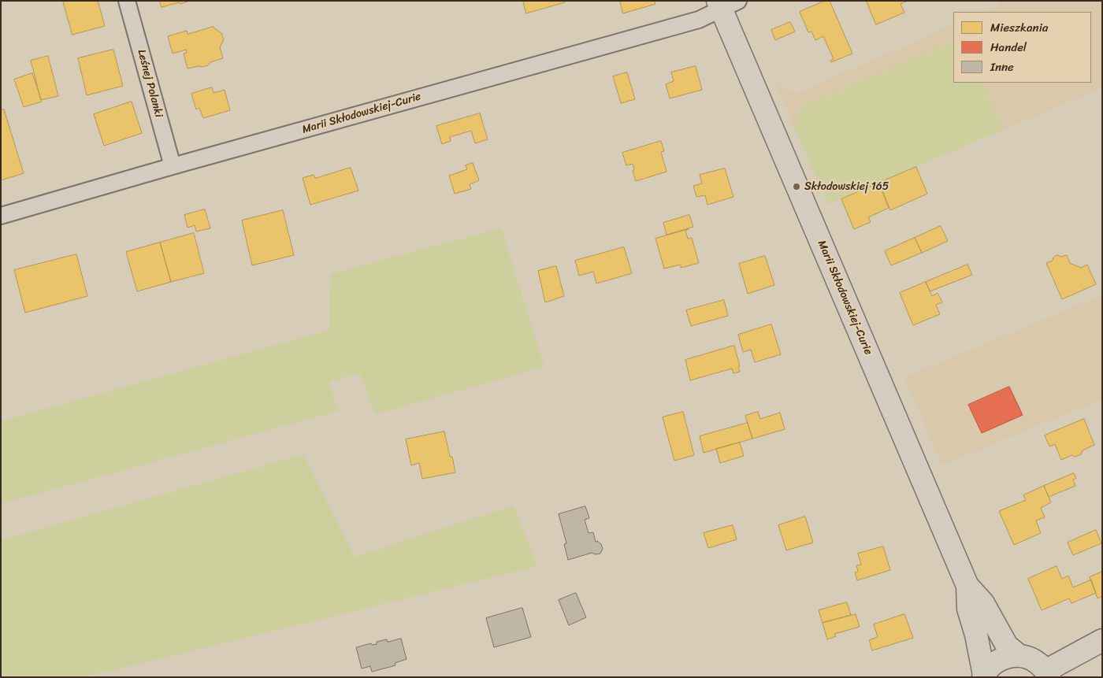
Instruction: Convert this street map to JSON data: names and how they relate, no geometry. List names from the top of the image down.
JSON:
{
  "streets": {
    "street": ["Leśnej Polanki", "Marii Skłodowskiej-Curie"]
  },
  "crossings": [
    ["Leśnej Polanki", "Marii Skłodowskiej-Curie"]
  ],
  "places": ["Skłodowskiej 165"],
  "legend": ["Mieszkania", "Handel", "Inne"]
}
